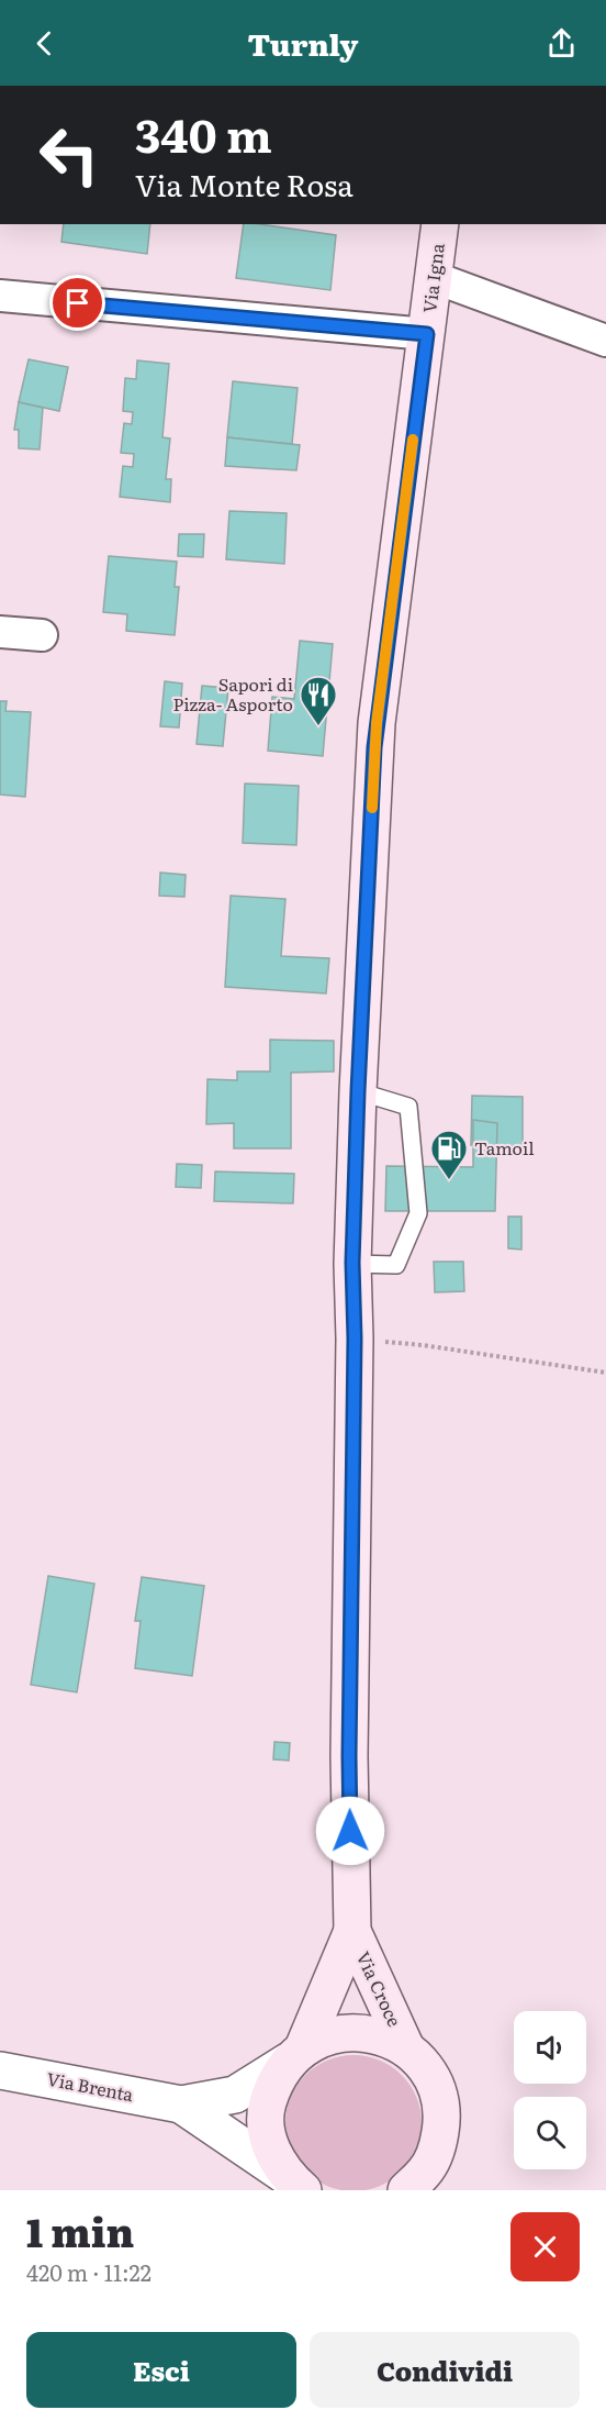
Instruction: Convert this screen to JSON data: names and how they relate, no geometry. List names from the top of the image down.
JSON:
{
  "streets": {
    "main road": ["Via Igna", "Via Croce"],
    "street": ["Via Brenta"]
  },
  "crossings": [
    ["Via Igna", "Via Croce"],
    ["Via Croce", "Via Brenta"]
  ],
  "places": {
    "restaurant": ["Sapori di Pizza- Asporto"],
    "fuel station": ["Tamoil"]
  },
  "page": {
    "header": "Turnly",
    "turn": ["340 m", "Via Monte Rosa"],
    "heading": ["1 min", "420 m · 11:22"],
    "buttons": ["Esci", "Condividi"]
  }
}
